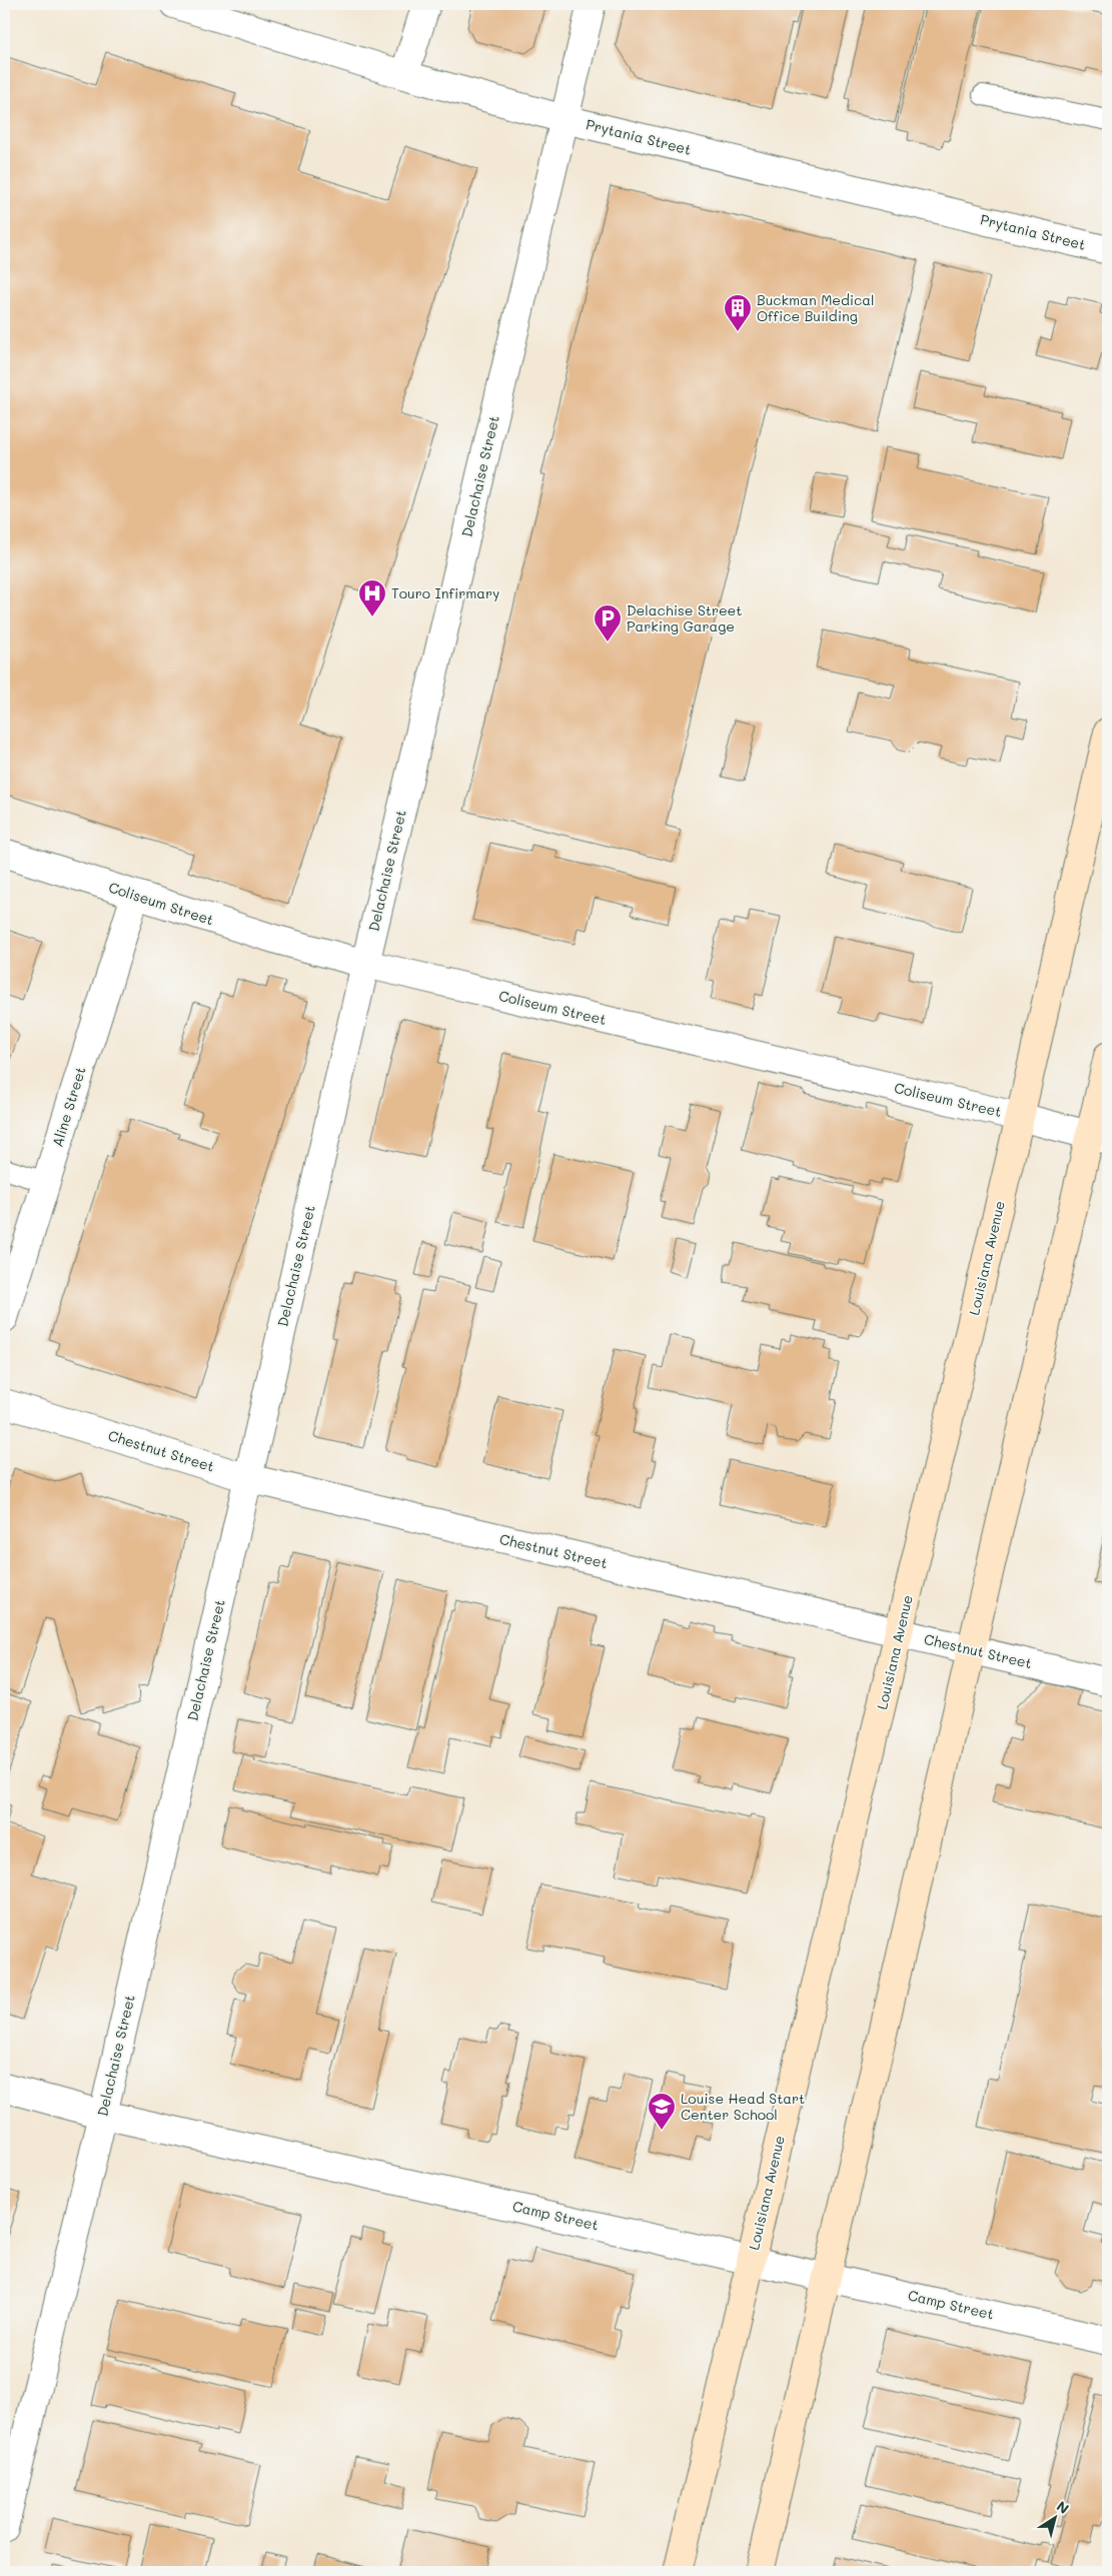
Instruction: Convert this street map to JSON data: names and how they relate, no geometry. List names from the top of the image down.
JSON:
{
  "streets": {
    "street": [
      "Prytania Street",
      "Delachaise Street",
      "Coliseum Street",
      "Aline Street",
      "Louisiana Avenue",
      "Chestnut Street",
      "Camp Street"
    ]
  },
  "crossings": [
    ["Prytania Street", "Delachaise Street"],
    ["Delachaise Street", "Coliseum Street"],
    ["Delachaise Street", "Chestnut Street"],
    ["Delachaise Street", "Camp Street"],
    ["Coliseum Street", "Aline Street"],
    ["Coliseum Street", "Louisiana Avenue"],
    ["Louisiana Avenue", "Chestnut Street"],
    ["Louisiana Avenue", "Camp Street"]
  ],
  "places": {
    "building": ["Buckman Medical Office Building"],
    "hospital": ["Touro Infirmary"],
    "parking": ["Delachise Street Parking Garage"],
    "school or university": ["Louise Head Start Center School"]
  },
  "north": "top right"
}
